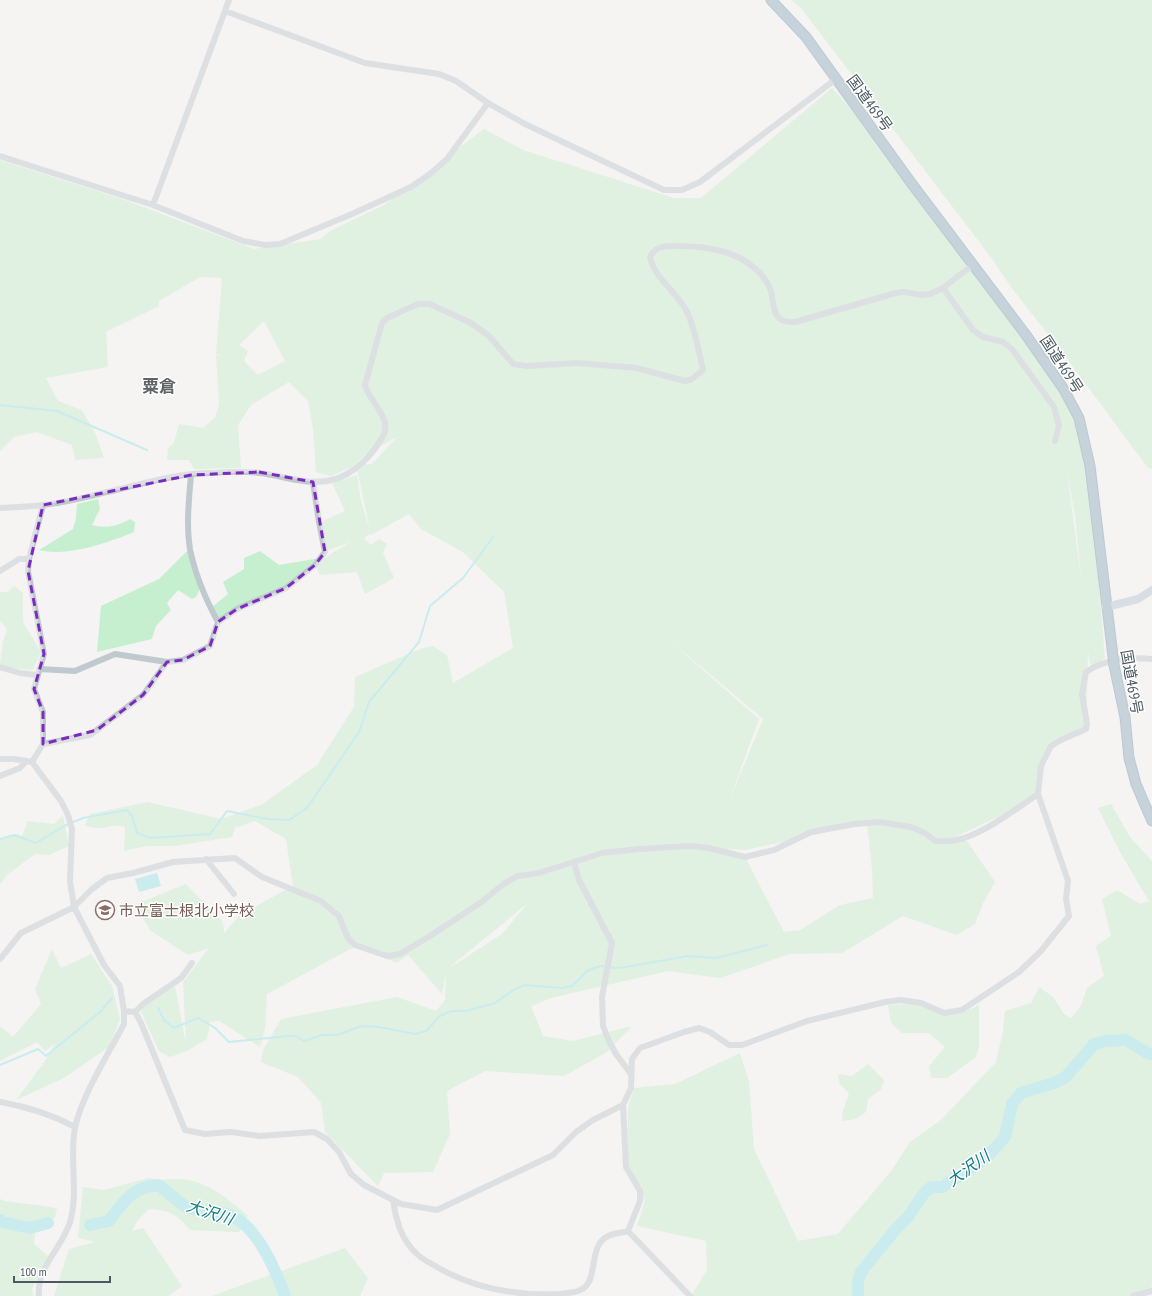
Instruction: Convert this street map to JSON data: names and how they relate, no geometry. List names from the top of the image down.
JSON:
{
  "streets": {
    "highway": ["国道469号"]
  },
  "districts": ["粟倉"],
  "water": ["大沢川"],
  "places": {
    "school or university": ["市立富士根北小学校"]
  },
  "scale_bar": "100 m"
}
